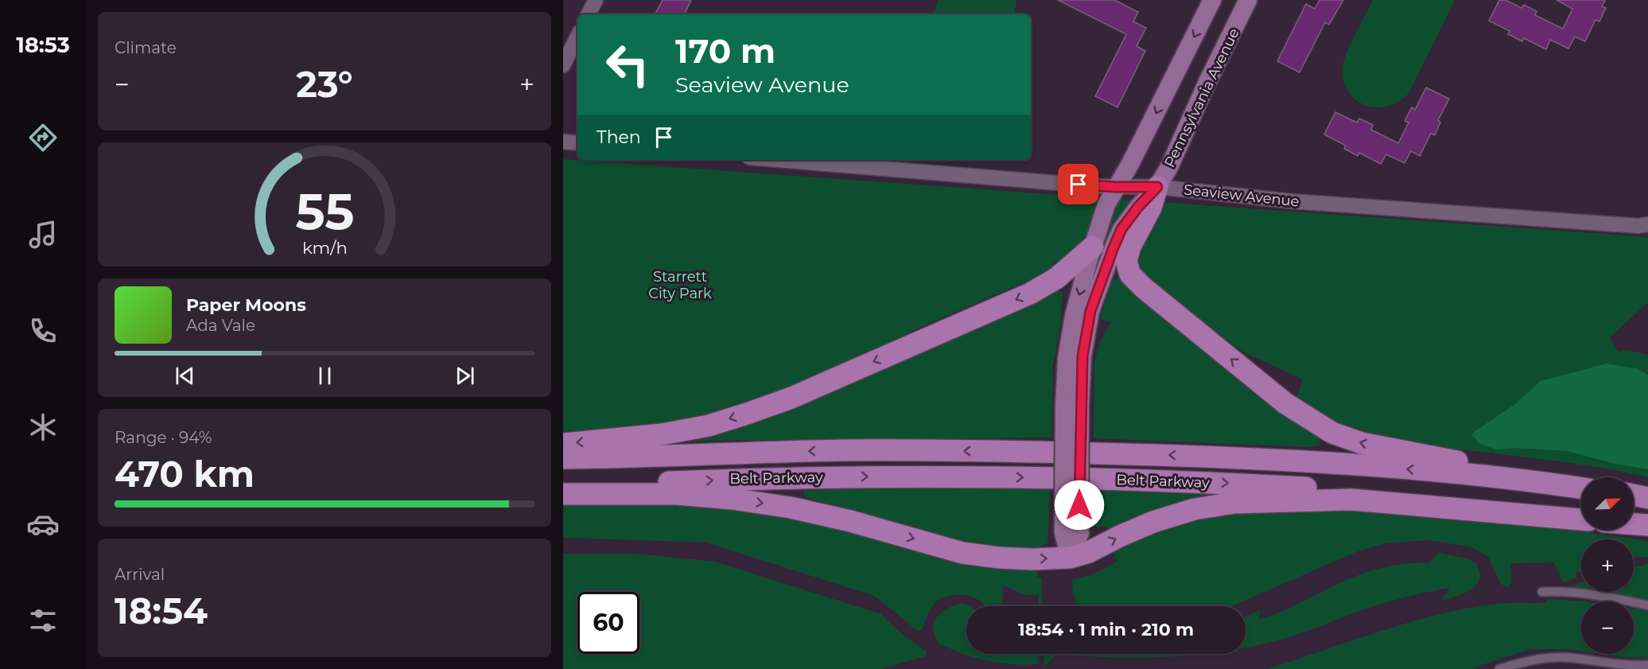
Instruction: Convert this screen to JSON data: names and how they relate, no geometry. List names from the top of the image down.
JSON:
{
  "streets": {
    "highway": ["Belt Parkway"],
    "main road": ["Pennsylvania Avenue"],
    "street": ["Seaview Avenue"]
  },
  "crossings": [
    ["Pennsylvania Avenue", "Seaview Avenue"]
  ],
  "parks": ["Starrett City Park"],
  "north": "top right",
  "page": {
    "tabs": "18:53",
    "tile": [
      "Climate",
      ["Range · 94%", "470 km"],
      ["Arrival", "18:54"]
    ],
    "turn": ["170 m", "Seaview Avenue"],
    "heat": ["−", "23°", "+"],
    "then": "Then",
    "song": ["Paper Moons", "Ada Vale"],
    "map_buttons": ["+", "−"],
    "limit": "60",
    "trip": "18:54 · 1 min · 210 m",
    "gauge": ["55", "km/h"]
  }
}
